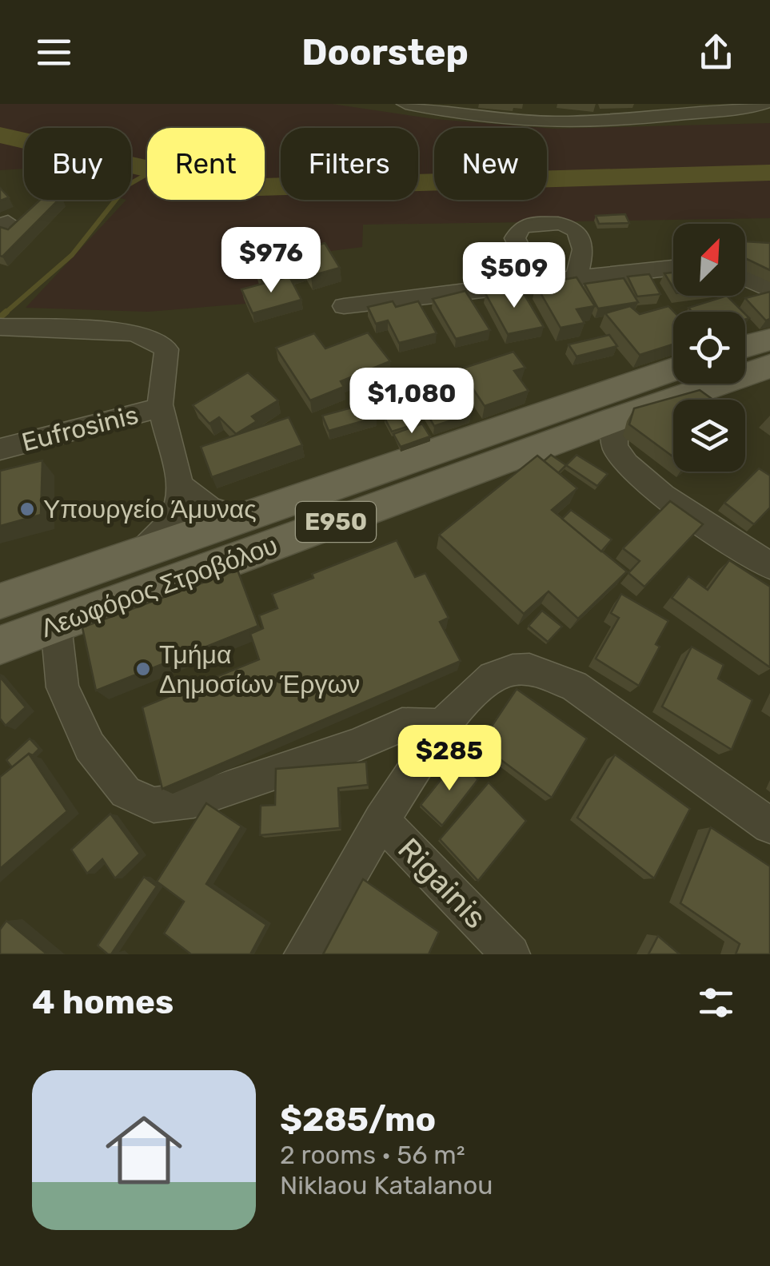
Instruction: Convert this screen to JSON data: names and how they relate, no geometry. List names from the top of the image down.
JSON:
{
  "streets": {
    "main road": ["E950", "Λεωφόρος Στροβόλου"],
    "street": ["Eufrosinis", "Rigainis"]
  },
  "places": ["Υπουργείο Άμυνας", "Τμήμα Δημοσίων Έργων"],
  "north": "top right",
  "page": {
    "header": "Doorstep",
    "chip": [
      "Buy",
      "Rent",
      "Filters",
      "New"
    ],
    "price": [
      "$976",
      "$509",
      "$1,080",
      "$285"
    ],
    "heading": "4 homes",
    "list": [
      {
        "name": "$285/mo",
        "note": "2 rooms · 56 m² · Niklaou Katalanou"
      }
    ]
  }
}
